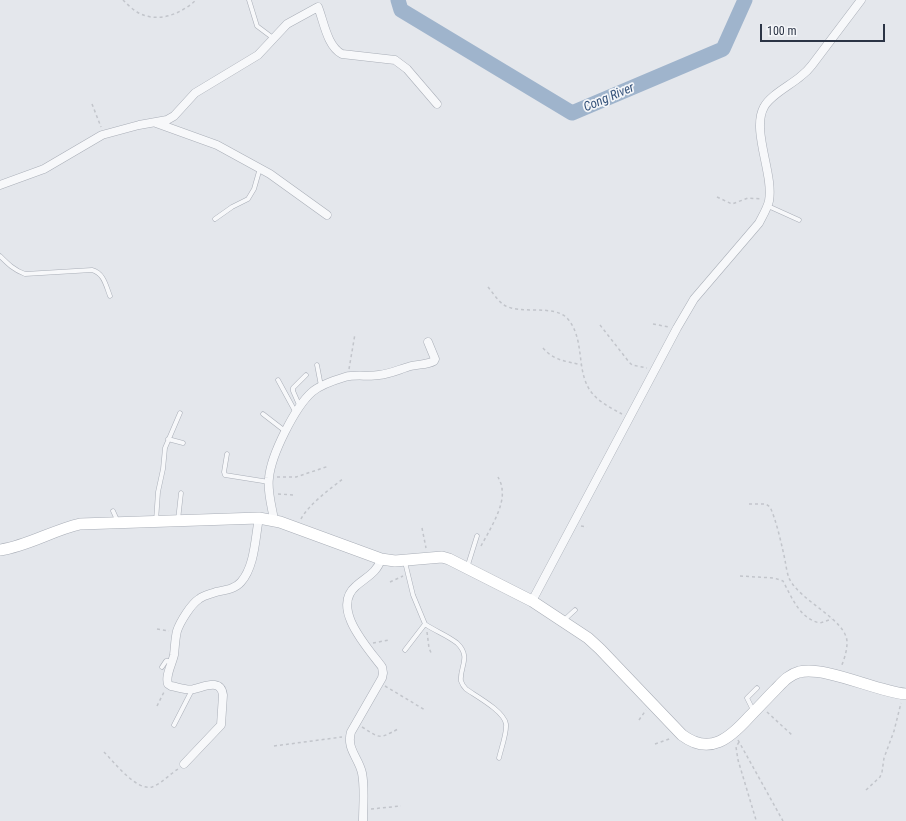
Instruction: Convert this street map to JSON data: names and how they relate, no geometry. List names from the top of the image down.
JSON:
{
  "water": ["Cong River"],
  "scale_bar": "100 m"
}
